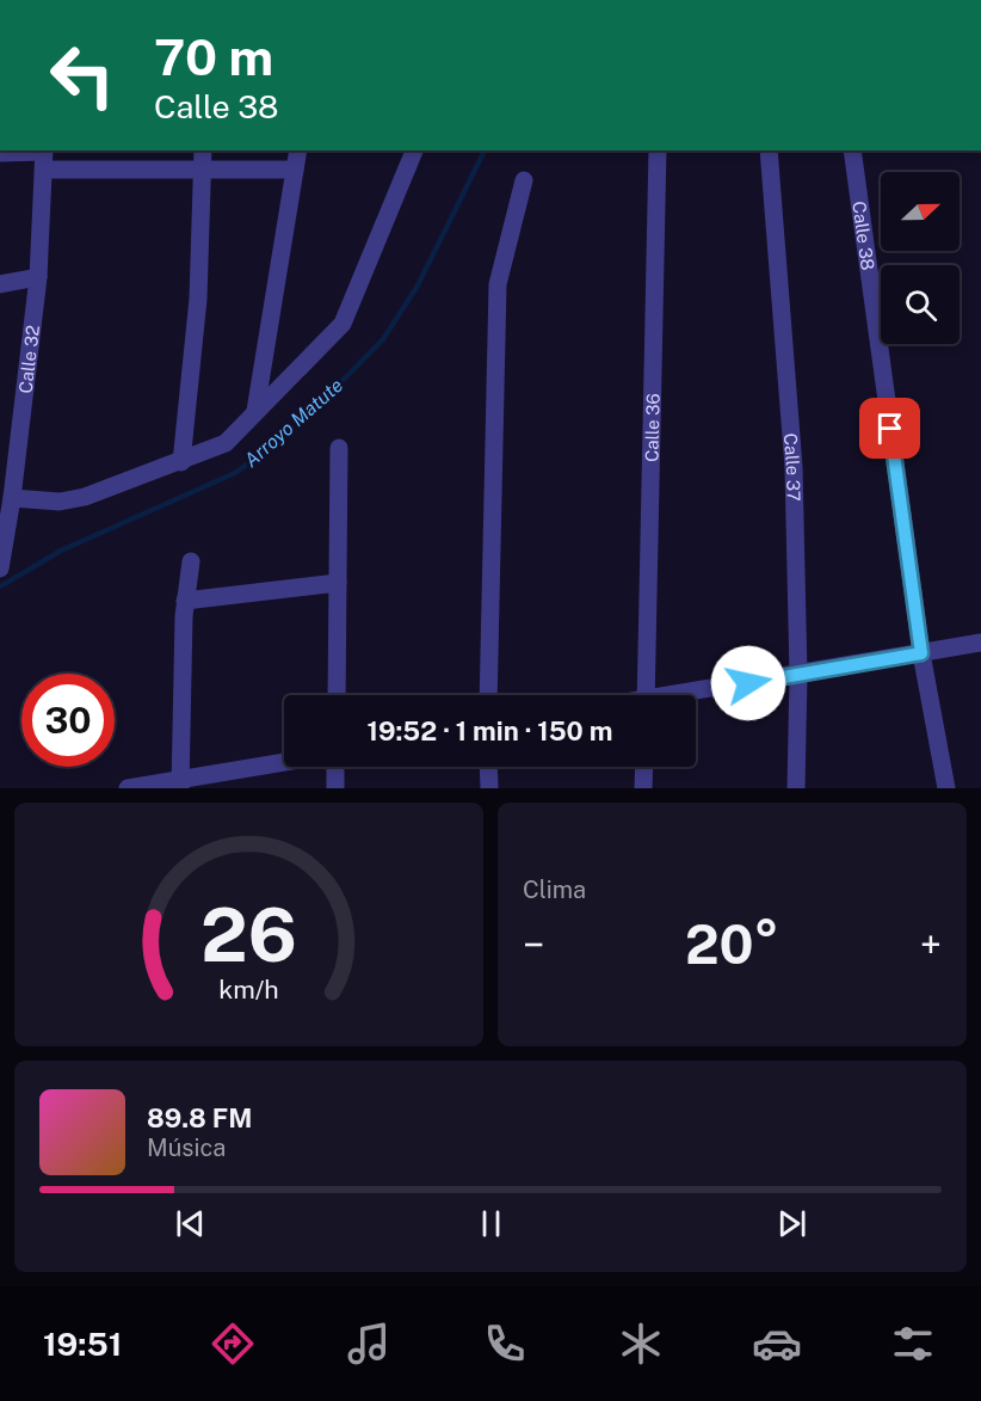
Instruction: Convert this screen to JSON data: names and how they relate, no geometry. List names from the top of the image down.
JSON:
{
  "streets": {
    "street": [
      "Calle 38",
      "Calle 32",
      "Calle 36",
      "Calle 37"
    ]
  },
  "water": ["Arroyo Matute"],
  "north": "right",
  "page": {
    "turn": ["70 m", "Calle 38"],
    "limit": "30",
    "trip": "19:52 · 1 min · 150 m",
    "tile": "Clima",
    "heat": ["−", "20°", "+"],
    "song": ["89.8 FM", "Música"],
    "tabs": "19:51",
    "gauge": ["26", "km/h"]
  }
}
